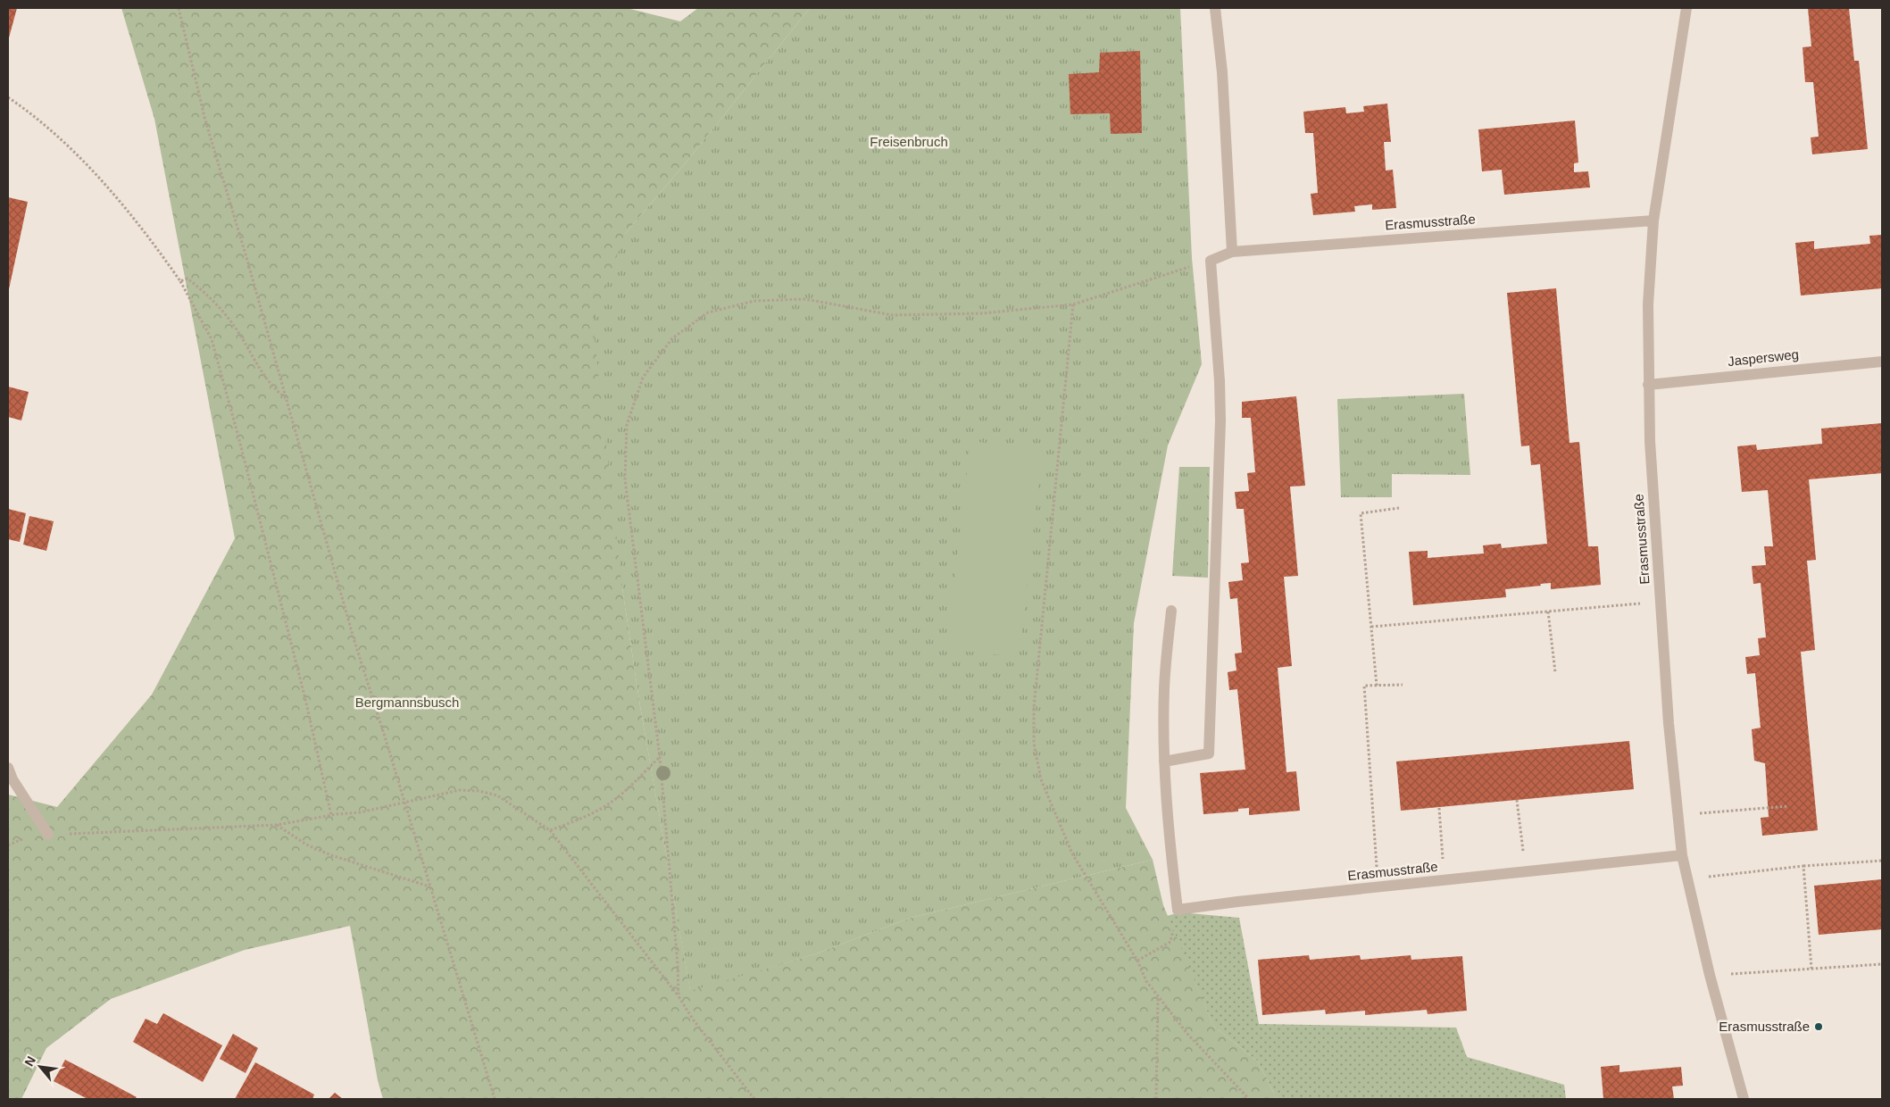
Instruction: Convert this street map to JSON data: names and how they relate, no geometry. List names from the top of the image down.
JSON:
{
  "streets": {
    "street": ["Erasmusstraße", "Jaspersweg"]
  },
  "crossings": [
    ["Erasmusstraße", "Jaspersweg"]
  ],
  "parks": ["Freisenbruch", "Bergmannsbusch"],
  "places": ["Erasmusstraße"],
  "north": "top left"
}
